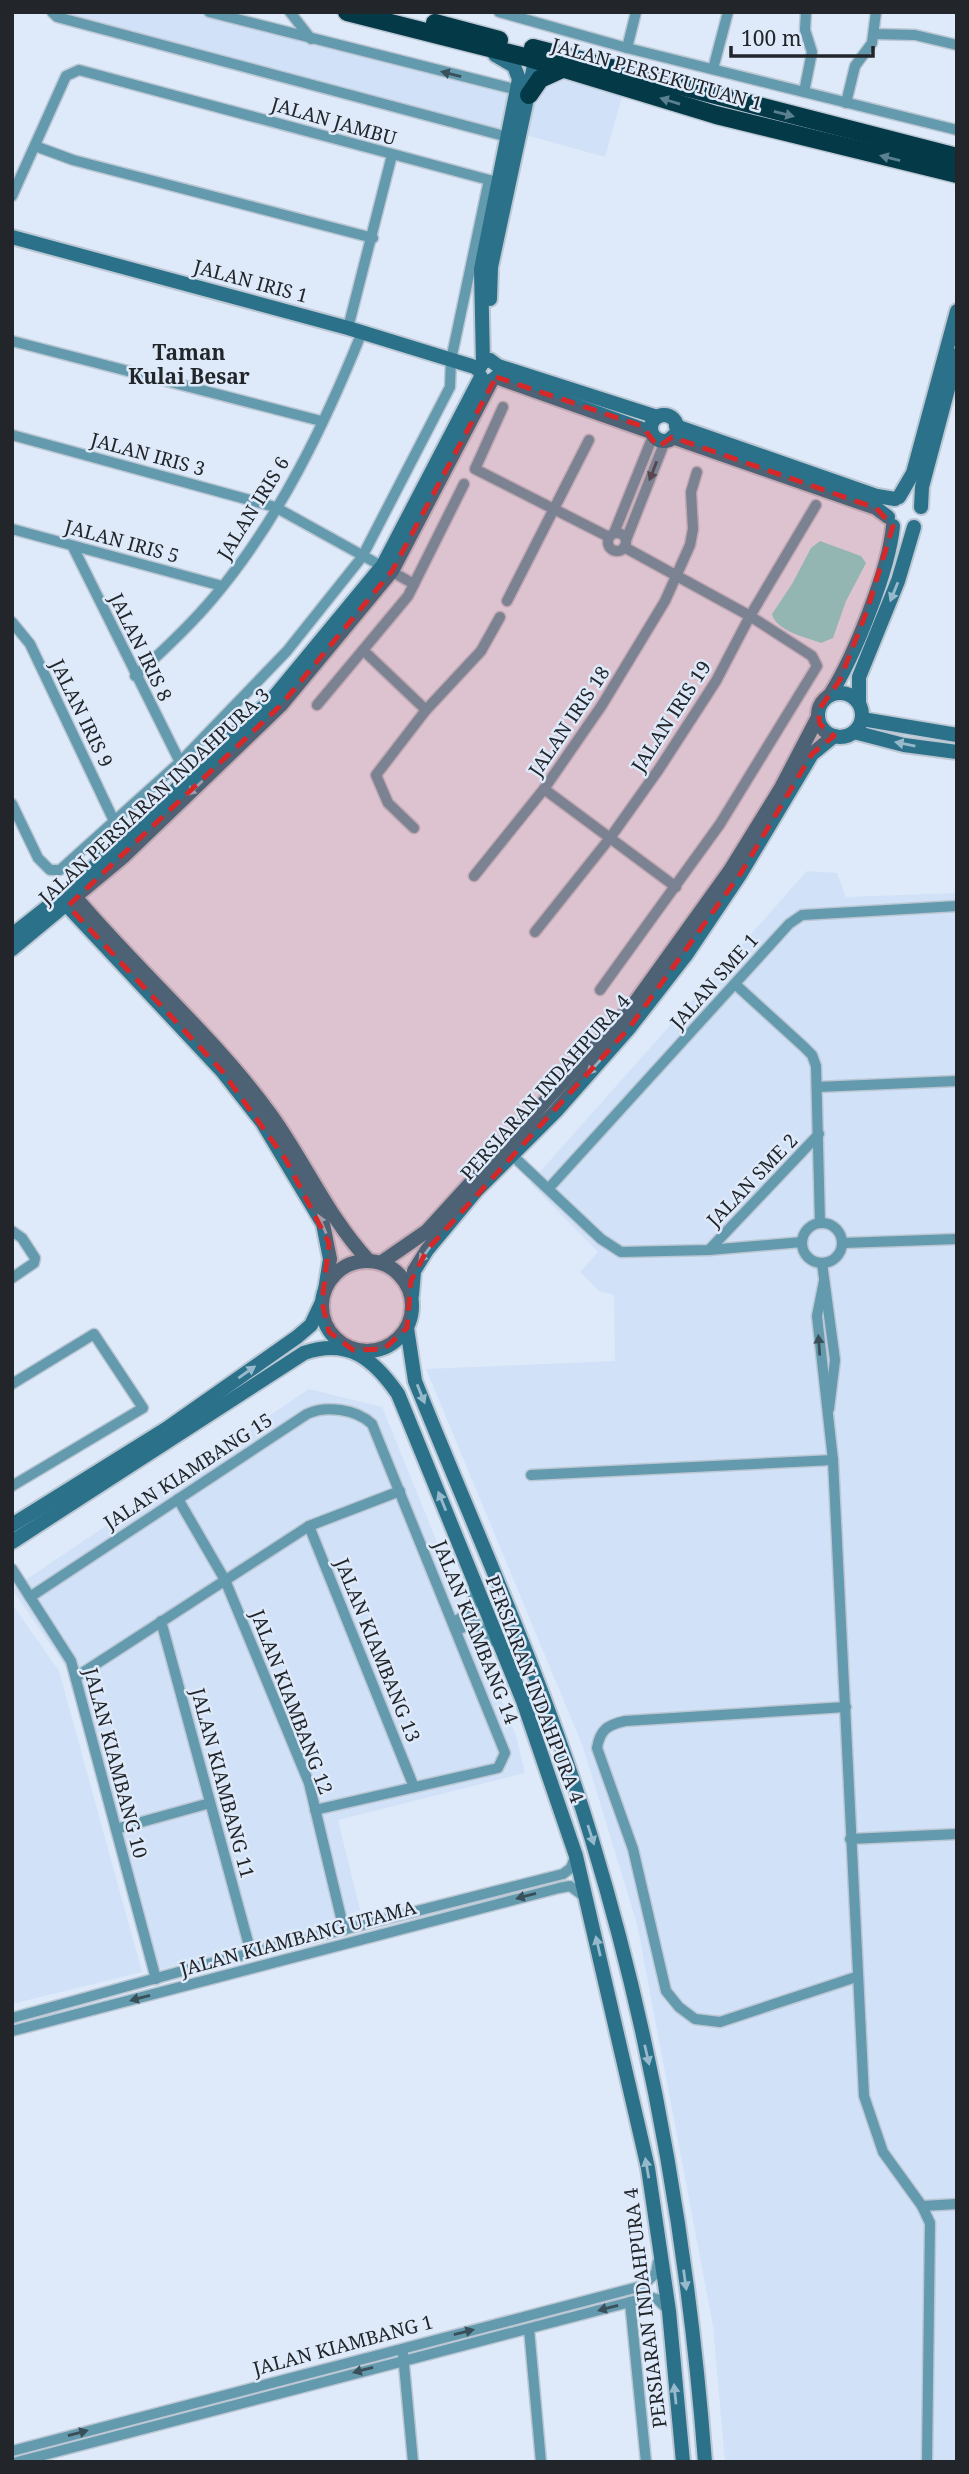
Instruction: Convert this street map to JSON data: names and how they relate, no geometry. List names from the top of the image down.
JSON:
{
  "streets": {
    "highway": ["JALAN PERSEKUTUAN 1"],
    "main road": ["JALAN IRIS 1", "JALAN PERSIARAN INDAHPURA 3", "PERSIARAN INDAHPURA 4"],
    "street": [
      "JALAN JAMBU",
      "JALAN IRIS 3",
      "JALAN IRIS 6",
      "JALAN IRIS 5",
      "JALAN IRIS 8",
      "JALAN IRIS 9",
      "JALAN IRIS 19",
      "JALAN IRIS 18",
      "JALAN SME 1",
      "JALAN SME 2",
      "JALAN KIAMBANG 15",
      "JALAN KIAMBANG 14",
      "JALAN KIAMBANG 13",
      "JALAN KIAMBANG 12",
      "JALAN KIAMBANG 10",
      "JALAN KIAMBANG 11",
      "JALAN KIAMBANG UTAMA",
      "JALAN KIAMBANG 1"
    ]
  },
  "crossings": [
    ["JALAN JAMBU", "JALAN IRIS 6"],
    ["JALAN IRIS 1", "JALAN IRIS 6"],
    ["JALAN IRIS 1", "JALAN PERSIARAN INDAHPURA 3"],
    ["JALAN IRIS 3", "JALAN IRIS 6"],
    ["JALAN IRIS 3", "JALAN PERSIARAN INDAHPURA 3"],
    ["JALAN IRIS 6", "JALAN IRIS 5"],
    ["JALAN IRIS 6", "JALAN IRIS 8"],
    ["JALAN IRIS 5", "JALAN IRIS 8"],
    ["PERSIARAN INDAHPURA 4", "JALAN KIAMBANG UTAMA"],
    ["PERSIARAN INDAHPURA 4", "JALAN KIAMBANG 1"],
    ["JALAN KIAMBANG 15", "JALAN KIAMBANG 14"],
    ["JALAN KIAMBANG 15", "JALAN KIAMBANG 12"],
    ["JALAN KIAMBANG 15", "JALAN KIAMBANG 10"],
    ["JALAN KIAMBANG 14", "JALAN KIAMBANG 13"],
    ["JALAN KIAMBANG 14", "JALAN KIAMBANG 12"],
    ["JALAN KIAMBANG 12", "JALAN KIAMBANG UTAMA"],
    ["JALAN KIAMBANG 10", "JALAN KIAMBANG UTAMA"],
    ["JALAN KIAMBANG 11", "JALAN KIAMBANG UTAMA"]
  ],
  "districts": ["Taman Kulai Besar"],
  "scale_bar": "100 m"
}
